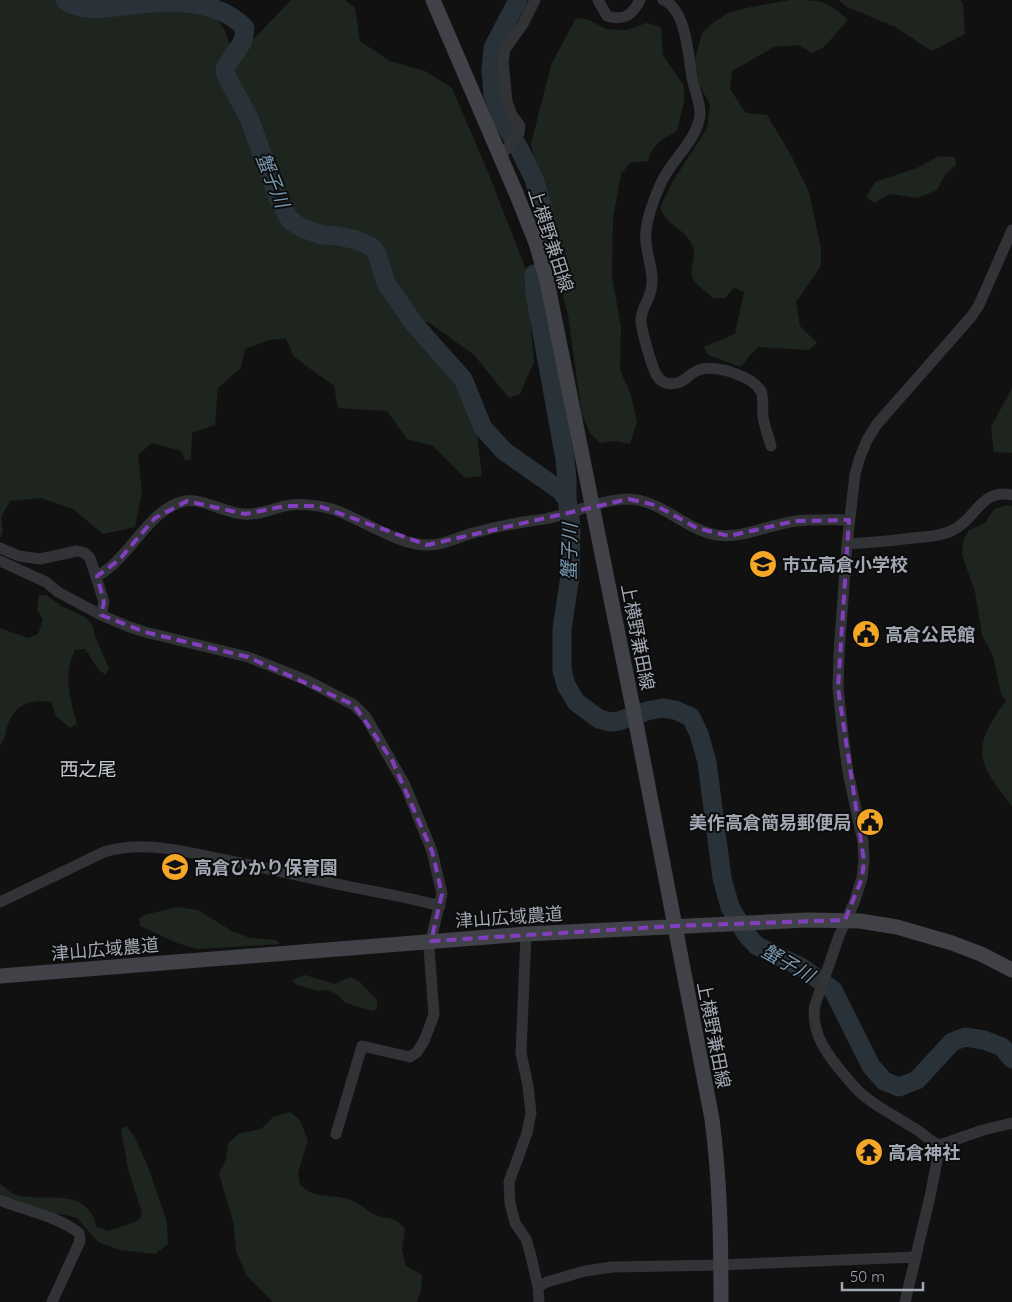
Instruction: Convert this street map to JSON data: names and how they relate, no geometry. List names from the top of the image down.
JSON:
{
  "streets": {
    "main road": ["上横野兼田線", "津山広域農道"]
  },
  "crossings": [
    ["上横野兼田線", "津山広域農道"]
  ],
  "districts": ["西之尾"],
  "water": ["蟹子川"],
  "places": {
    "school or university": ["市立高倉小学校", "高倉ひかり保育園"],
    "public building": ["高倉公民館", "美作高倉簡易郵便局"],
    "temple": ["高倉神社"]
  },
  "scale_bar": "50 m"
}
